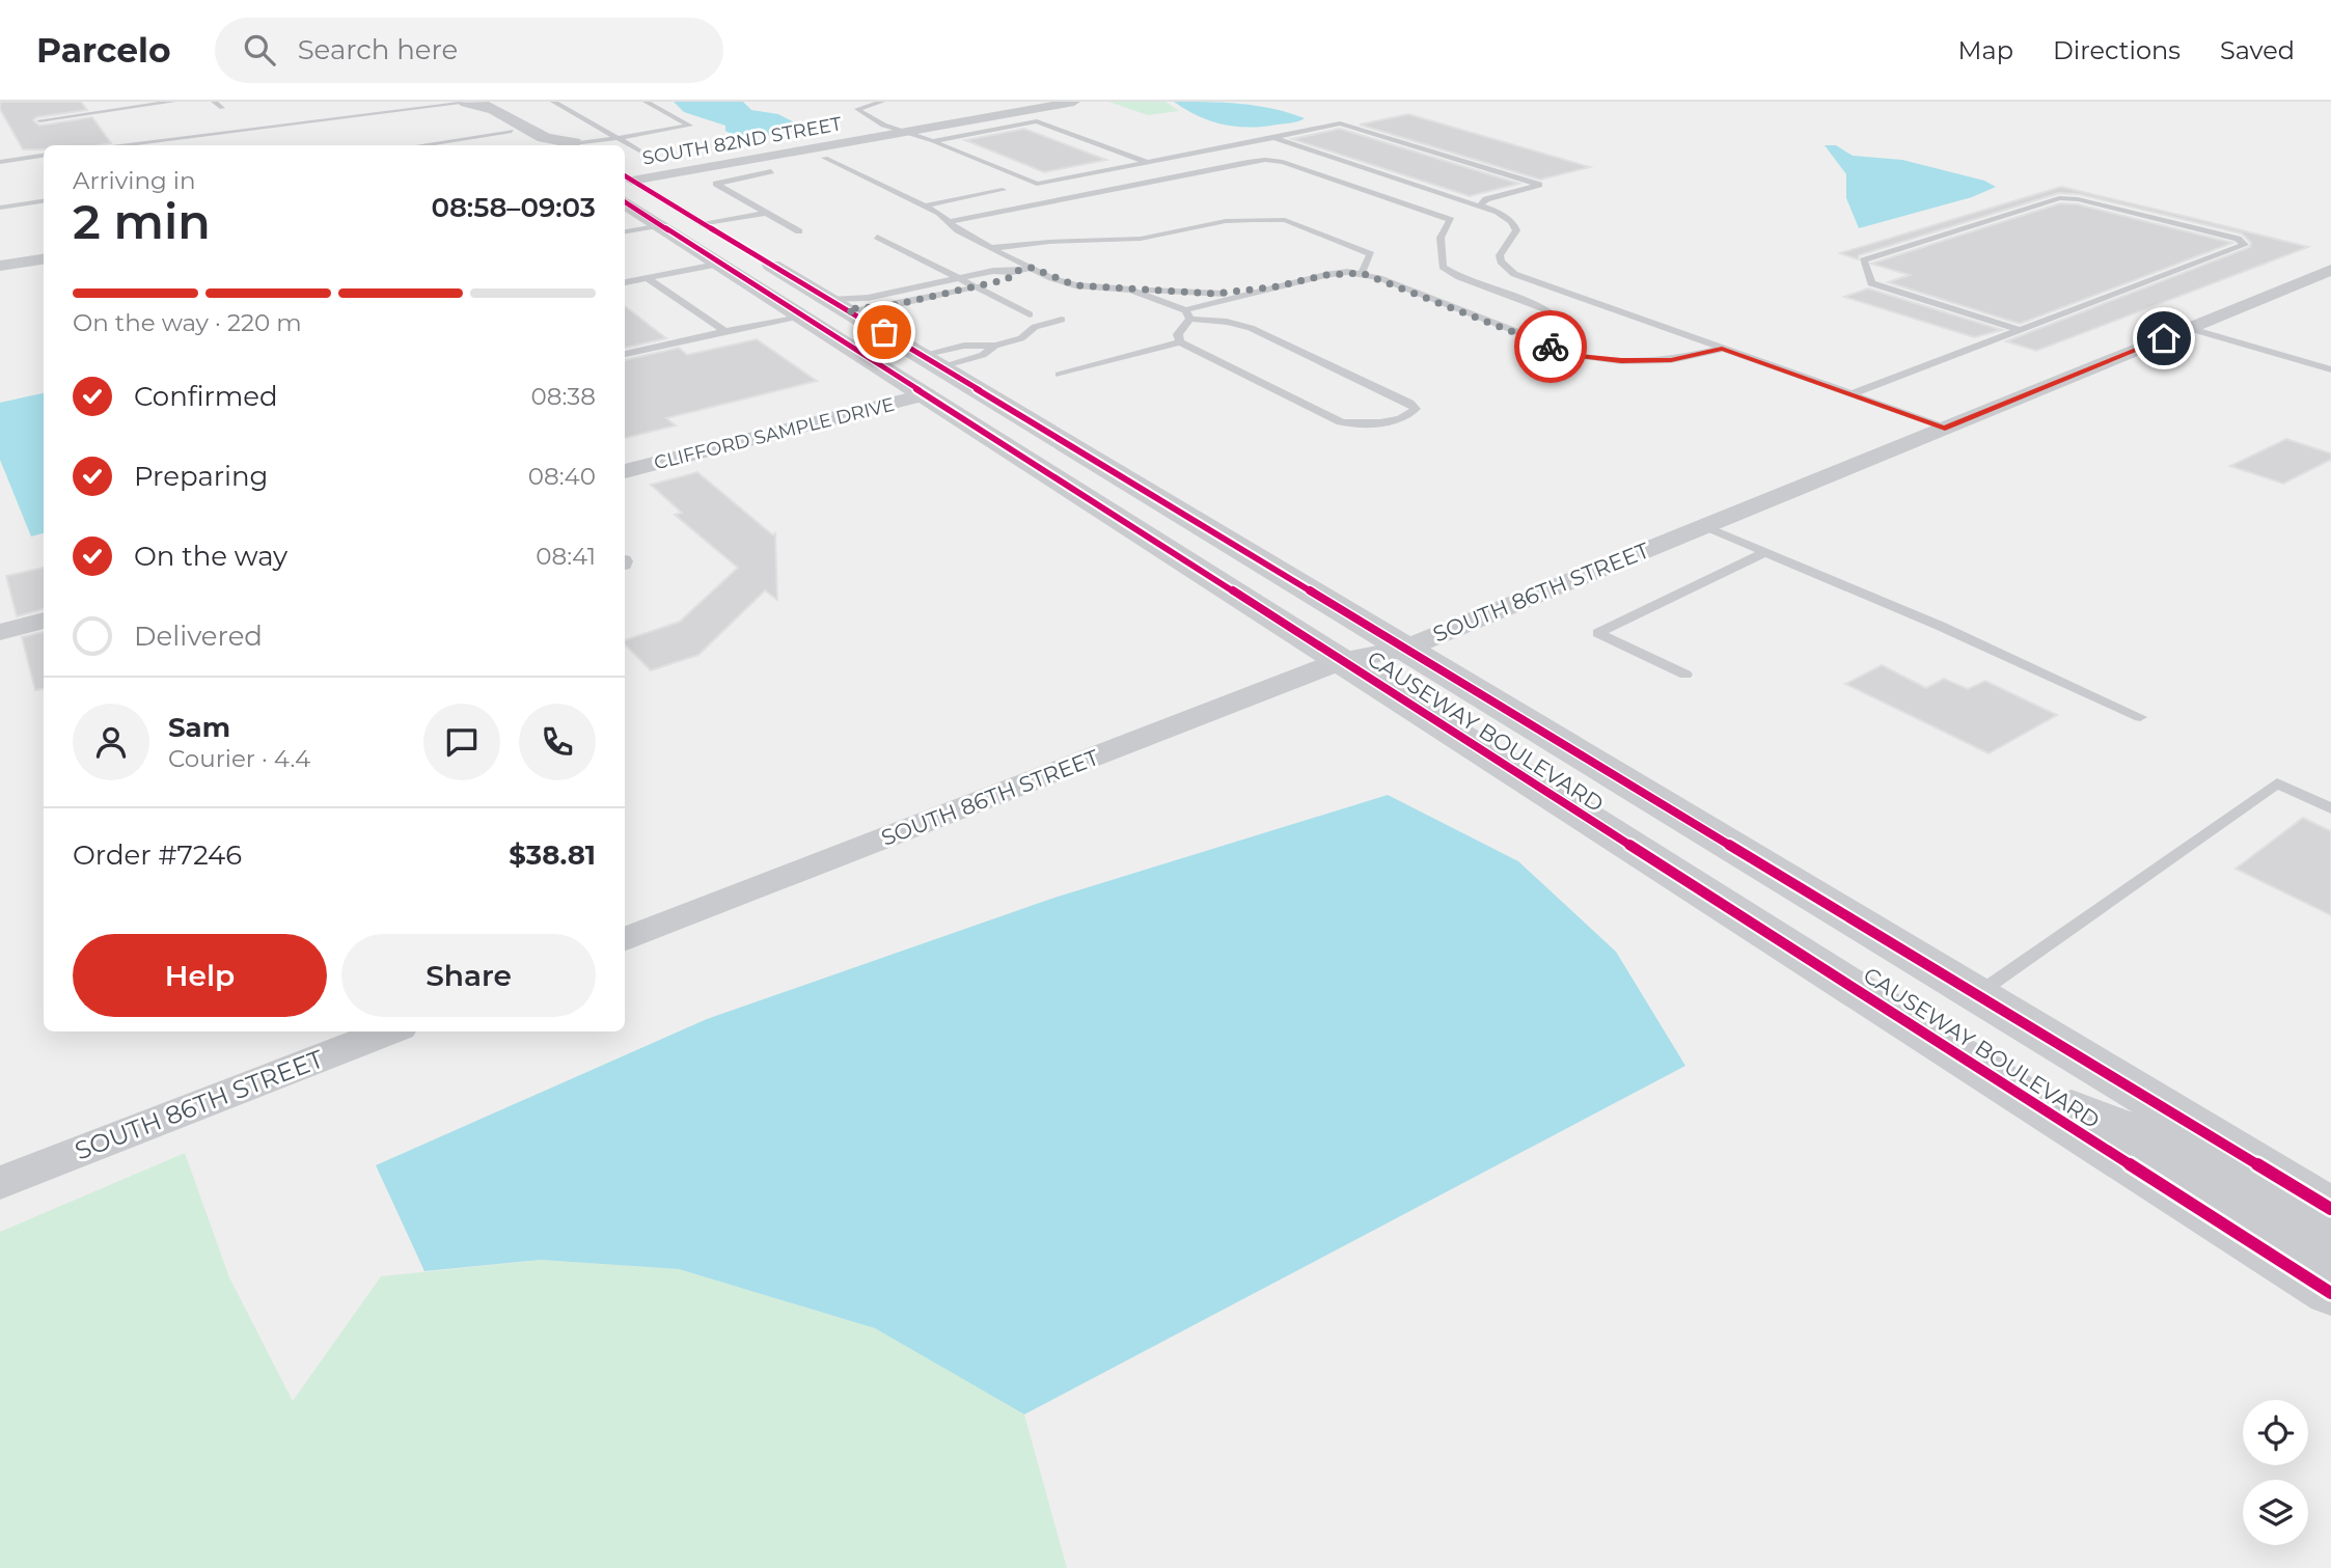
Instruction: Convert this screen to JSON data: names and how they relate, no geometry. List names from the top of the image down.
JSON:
{
  "streets": {
    "main road": ["CAUSEWAY BOULEVARD"],
    "street": ["SOUTH 82ND STREET", "CLIFFORD SAMPLE DRIVE", "SOUTH 86TH STREET"]
  },
  "crossings": [
    ["CLIFFORD SAMPLE DRIVE", "CAUSEWAY BOULEVARD"],
    ["SOUTH 86TH STREET", "CAUSEWAY BOULEVARD"]
  ],
  "page": {
    "header": "Parcelo",
    "search": "Search here",
    "nav": ["Map", "Directions", "Saved"],
    "heading": ["2 min", "Arriving in", "08:58–09:03"],
    "panel": [
      "Sam",
      "Courier · 4.4",
      "Order #7246",
      "$38.81"
    ],
    "bar": "On the way · 220 m",
    "list": [
      ["Confirmed", "08:38"],
      ["Preparing", "08:40"],
      ["On the way", "08:41"],
      "Delivered"
    ],
    "buttons": ["Help", "Share"]
  }
}
